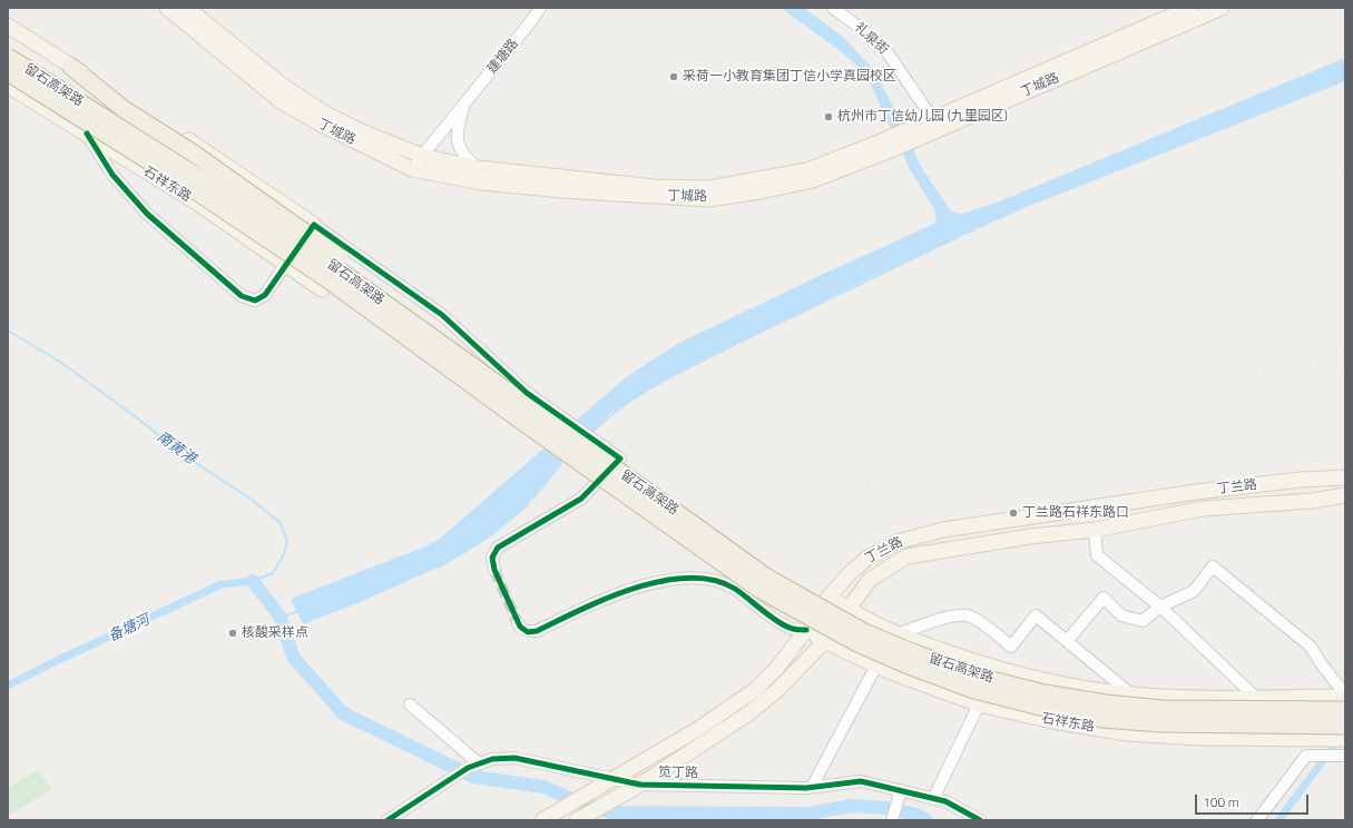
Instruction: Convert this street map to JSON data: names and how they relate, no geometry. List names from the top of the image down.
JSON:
{
  "streets": {
    "highway": ["留石高架路"],
    "main road": ["丁城路", "石祥东路", "丁兰路"],
    "street": ["礼泉街", "建塘路", "笕丁路"]
  },
  "crossings": [
    ["礼泉街", "丁城路"],
    ["建塘路", "丁城路"],
    ["石祥东路", "丁兰路"],
    ["丁兰路", "笕丁路"]
  ],
  "water": ["南黄港", "备塘河"],
  "places": [
    "采荷一小教育集团丁信小学真园校区",
    "杭州市丁信幼儿园 (九里园区)",
    "丁兰路石祥东路口",
    "核酸采样点"
  ],
  "scale_bar": "100 m"
}
